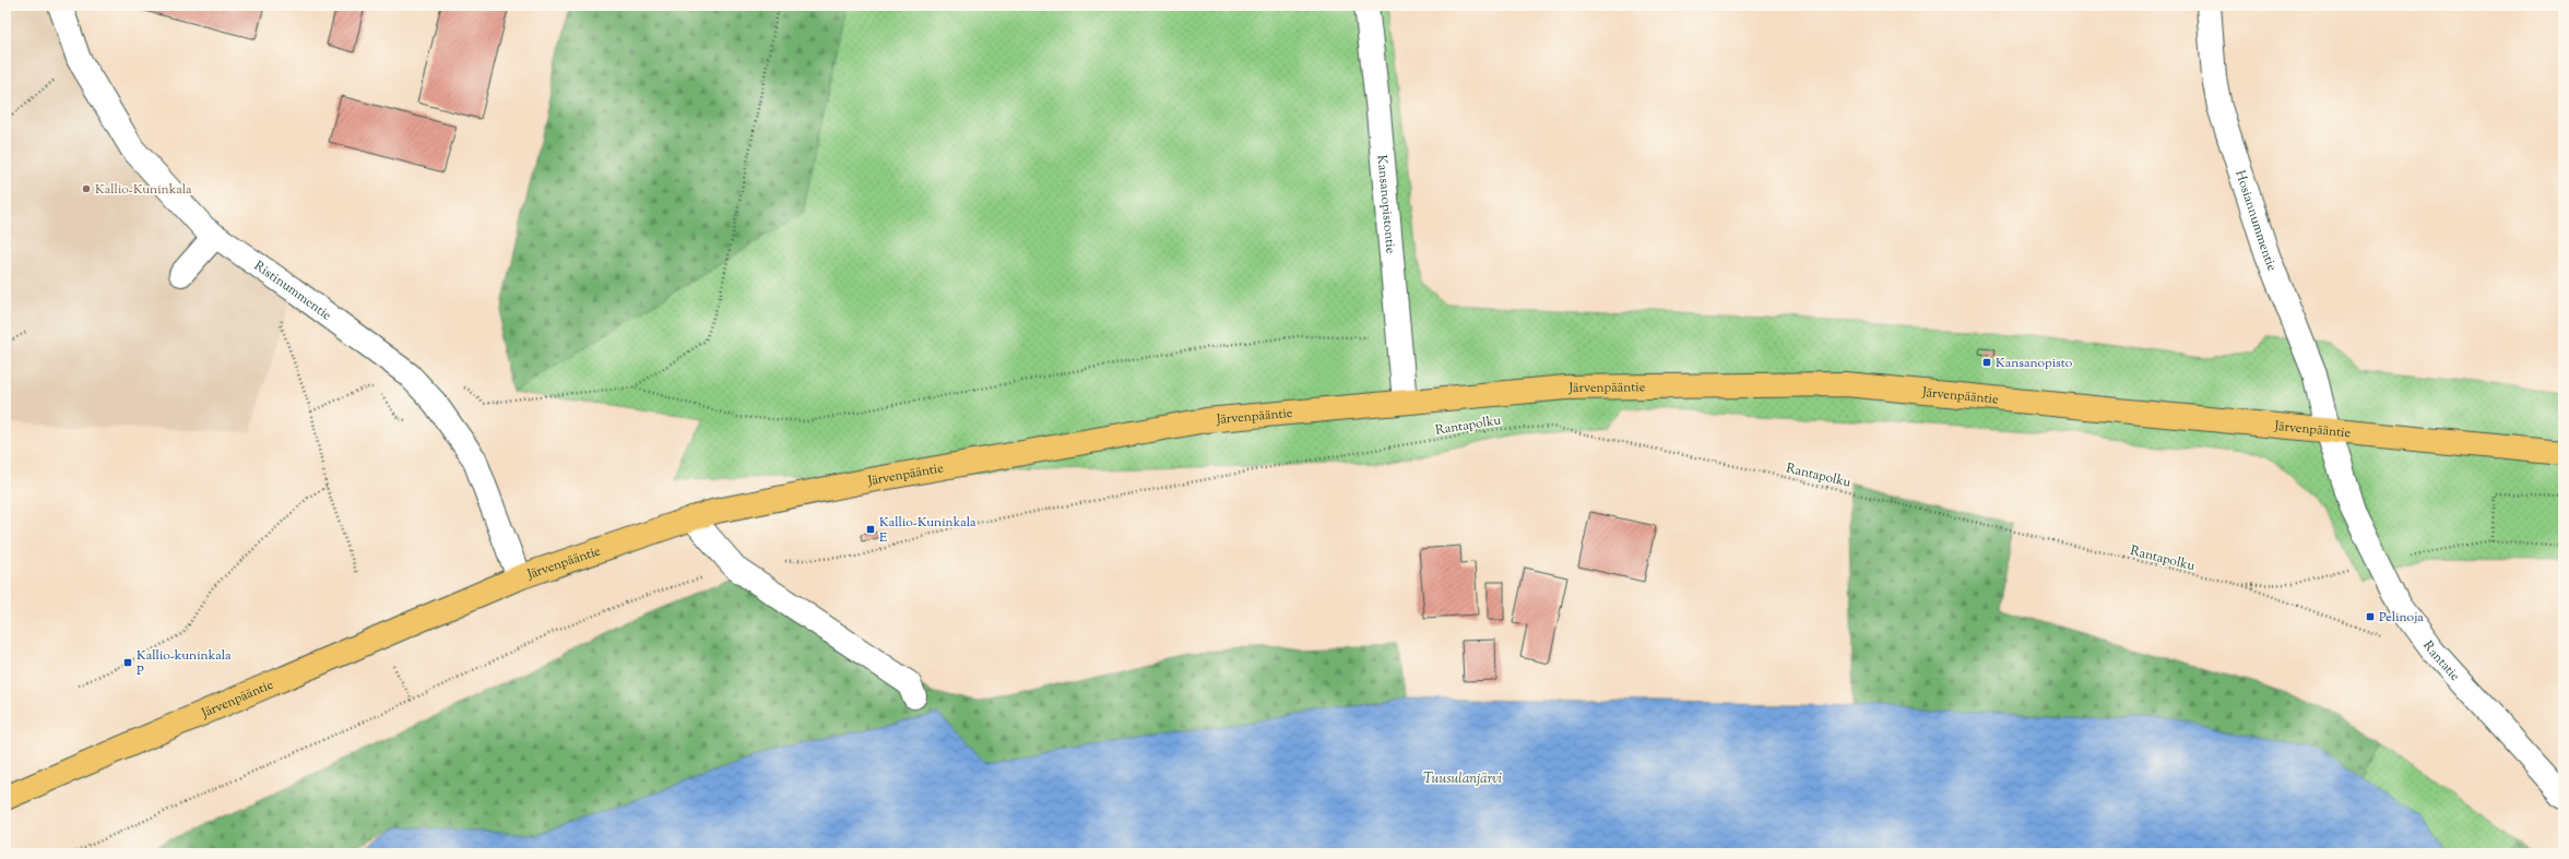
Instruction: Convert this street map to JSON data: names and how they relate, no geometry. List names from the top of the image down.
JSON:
{
  "streets": {
    "main road": ["Järvenpääntie"],
    "street": [
      "Kansanopistontie",
      "Hosiannummentie",
      "Ristinummentie",
      "Rantatie"
    ],
    "path": ["Rantapolku"]
  },
  "crossings": [
    ["Kansanopistontie", "Järvenpääntie"],
    ["Hosiannummentie", "Järvenpääntie"],
    ["Hosiannummentie", "Rantatie"],
    ["Ristinummentie", "Järvenpääntie"],
    ["Järvenpääntie", "Rantatie"],
    ["Rantapolku", "Rantatie"]
  ],
  "water": ["Tuusulanjärvi"],
  "places": {
    "other": ["Kallio-Kuninkala"],
    "transit": [
      "Kansanopisto",
      "Kallio-Kuninkala E",
      "Pelinoja",
      "Kallio-kuninkala P"
    ]
  }
}
